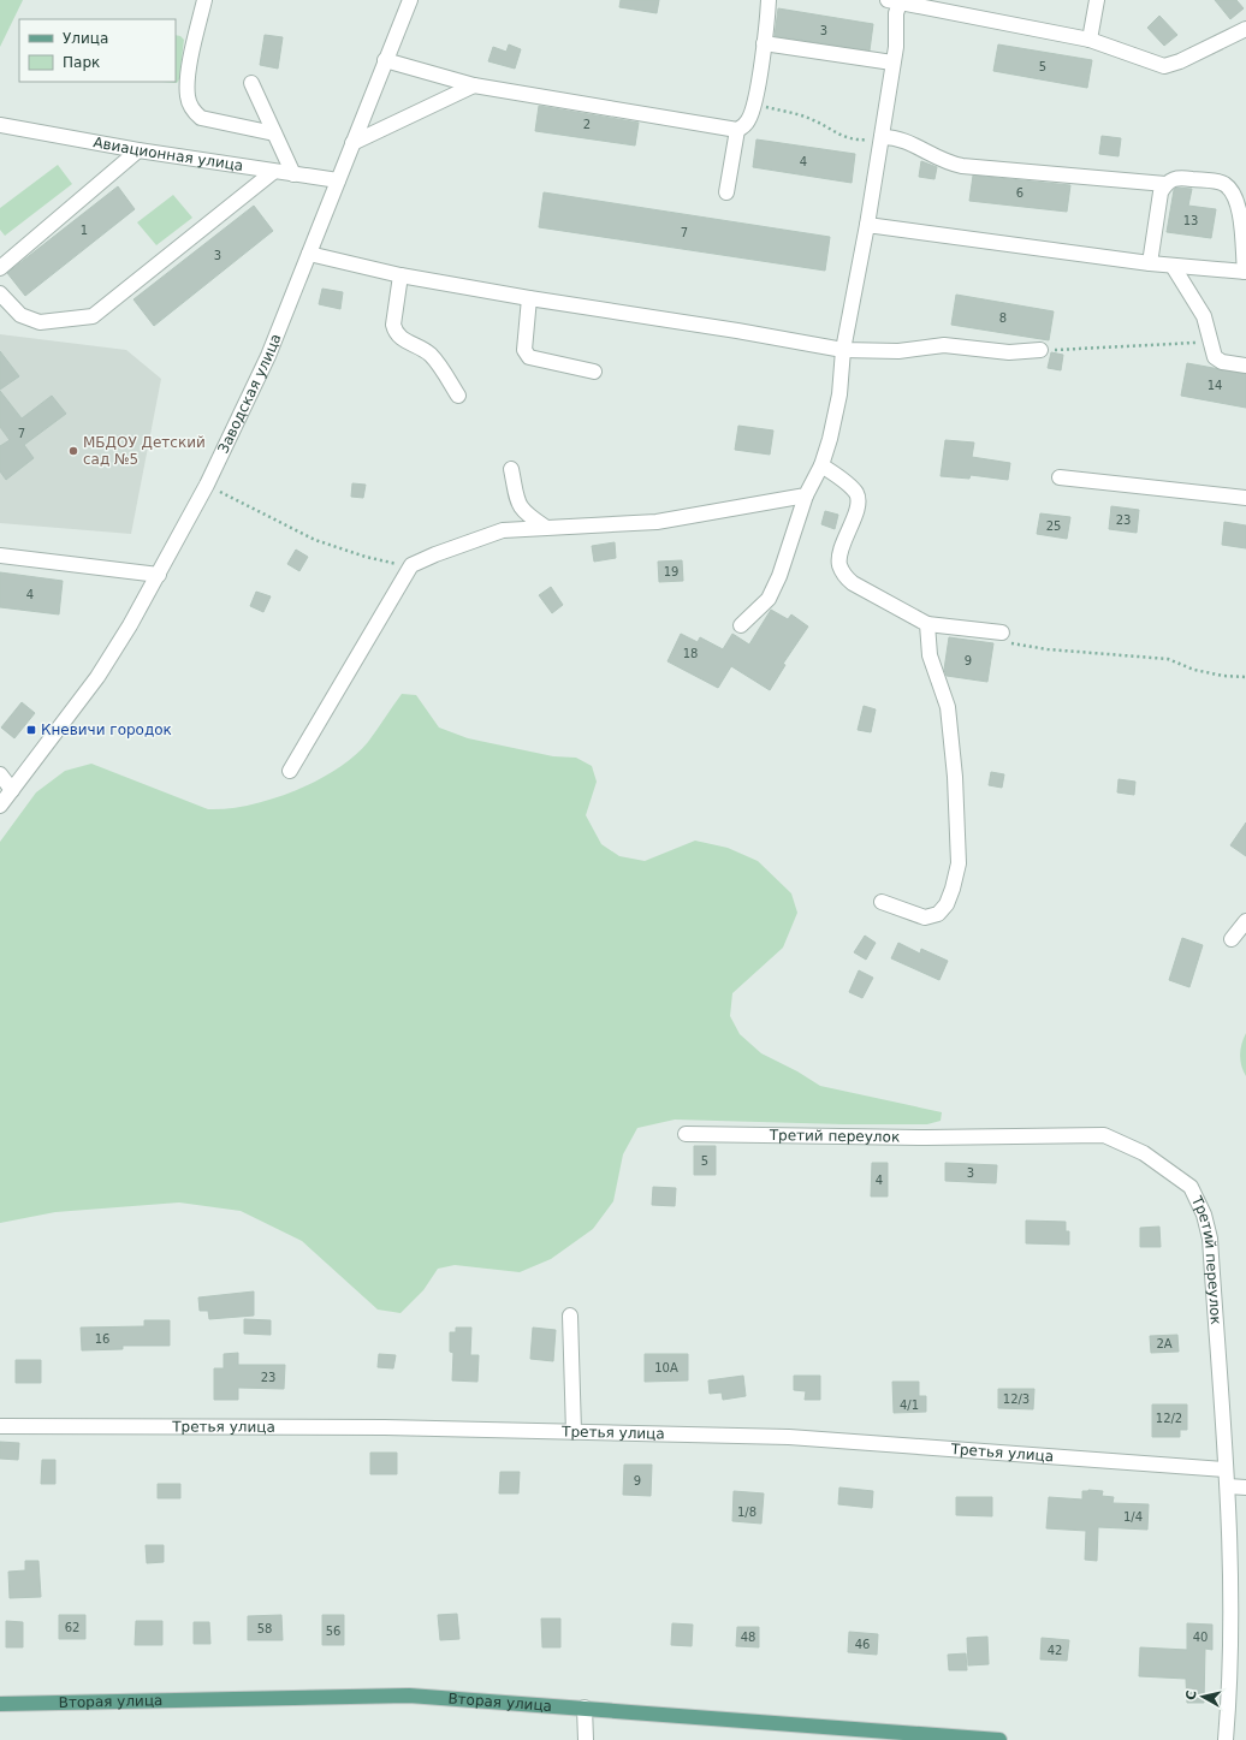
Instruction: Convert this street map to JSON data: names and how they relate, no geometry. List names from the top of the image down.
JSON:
{
  "streets": {
    "main road": ["Вторая улица"],
    "street": [
      "Авиационная улица",
      "Заводская улица",
      "Третий переулок",
      "Третья улица"
    ]
  },
  "crossings": [
    ["Авиационная улица", "Заводская улица"],
    ["Третий переулок", "Третья улица"]
  ],
  "places": {
    "other": ["МБДОУ Детский сад №5"],
    "transit": ["Кневичи городок"]
  },
  "house_numbers": [
    "3",
    "5",
    "2",
    "4",
    "6",
    "13",
    "1",
    "7",
    "3",
    "8",
    "14",
    "7",
    "23",
    "25",
    "19",
    "4",
    "18",
    "9",
    "5",
    "3",
    "4",
    "16",
    "2А",
    "10А",
    "23",
    "12/3",
    "4/1",
    "12/2",
    "9",
    "1/8",
    "1/4",
    "62",
    "58",
    "56",
    "48",
    "40",
    "46",
    "42"
  ],
  "legend": ["Улица", "Парк"],
  "north": "left"
}
